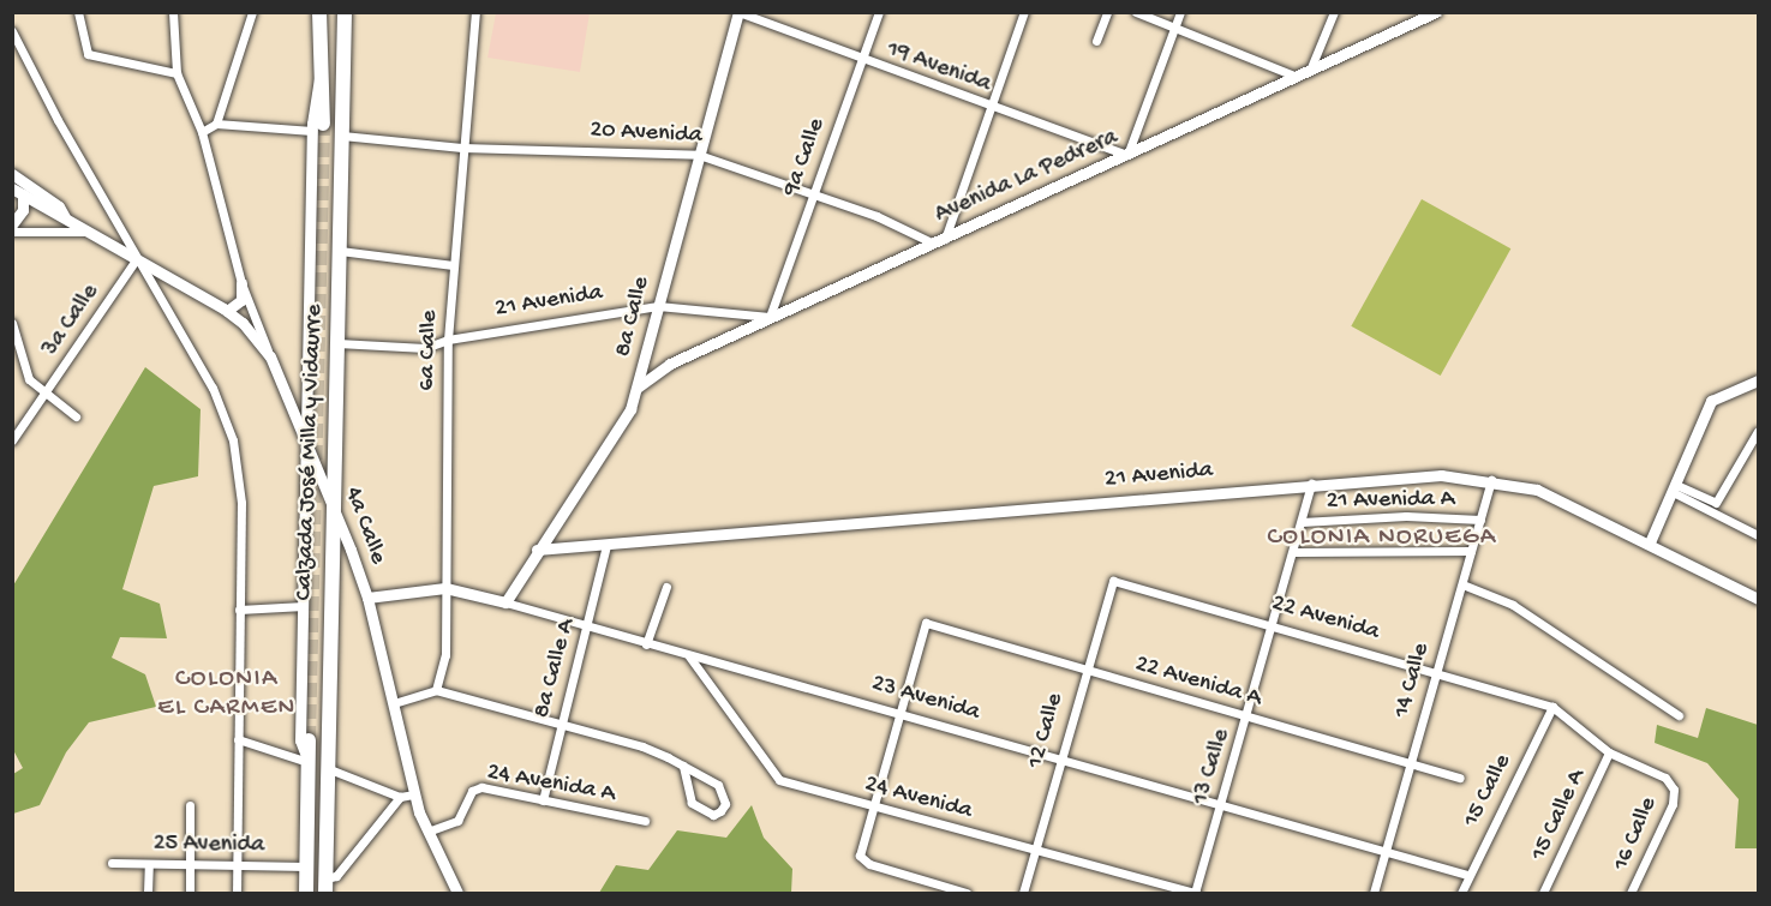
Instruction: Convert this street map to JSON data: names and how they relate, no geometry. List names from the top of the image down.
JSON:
{
  "streets": {
    "highway": ["Calzada José Milla y Vidaurre"],
    "street": [
      "19 Avenida",
      "20 Avenida",
      "9a Calle",
      "Avenida La Pedrera",
      "21 Avenida",
      "8a Calle",
      "3a Calle",
      "6a Calle",
      "21 Avenida A",
      "4a Calle",
      "22 Avenida",
      "8a Calle A",
      "14 Calle",
      "22 Avenida A",
      "23 Avenida",
      "12 Calle",
      "13 Calle",
      "24 Avenida A",
      "15 Calle",
      "24 Avenida",
      "15 Calle A",
      "16 Calle",
      "25 Avenida"
    ]
  },
  "crossings": [
    ["19 Avenida", "9a Calle"],
    ["19 Avenida", "Avenida La Pedrera"],
    ["19 Avenida", "8a Calle"],
    ["20 Avenida", "9a Calle"],
    ["20 Avenida", "Avenida La Pedrera"],
    ["20 Avenida", "8a Calle"],
    ["20 Avenida", "6a Calle"],
    ["20 Avenida", "Calzada José Milla y Vidaurre"],
    ["9a Calle", "Avenida La Pedrera"],
    ["9a Calle", "21 Avenida"],
    ["Avenida La Pedrera", "21 Avenida"],
    ["Avenida La Pedrera", "8a Calle"],
    ["21 Avenida", "8a Calle"],
    ["21 Avenida", "6a Calle"],
    ["21 Avenida", "Calzada José Milla y Vidaurre"],
    ["21 Avenida", "8a Calle A"],
    ["21 Avenida", "14 Calle"],
    ["21 Avenida", "13 Calle"],
    ["8a Calle", "23 Avenida"],
    ["6a Calle", "23 Avenida"],
    ["Calzada José Milla y Vidaurre", "4a Calle"],
    ["Calzada José Milla y Vidaurre", "25 Avenida"],
    ["21 Avenida A", "14 Calle"],
    ["21 Avenida A", "13 Calle"],
    ["4a Calle", "23 Avenida"],
    ["4a Calle", "24 Avenida A"],
    ["22 Avenida", "14 Calle"],
    ["22 Avenida", "12 Calle"],
    ["22 Avenida", "13 Calle"],
    ["22 Avenida", "15 Calle"],
    ["22 Avenida", "15 Calle A"],
    ["22 Avenida", "16 Calle"],
    ["8a Calle A", "23 Avenida"],
    ["8a Calle A", "24 Avenida A"],
    ["14 Calle", "22 Avenida A"],
    ["14 Calle", "23 Avenida"],
    ["22 Avenida A", "23 Avenida"],
    ["22 Avenida A", "12 Calle"],
    ["22 Avenida A", "13 Calle"],
    ["23 Avenida", "12 Calle"],
    ["23 Avenida", "13 Calle"],
    ["23 Avenida", "15 Calle"],
    ["23 Avenida", "24 Avenida"],
    ["12 Calle", "24 Avenida"],
    ["13 Calle", "24 Avenida"]
  ],
  "districts": ["COLONIA NORUEGA", "COLONIA EL CARMEN"]
}
